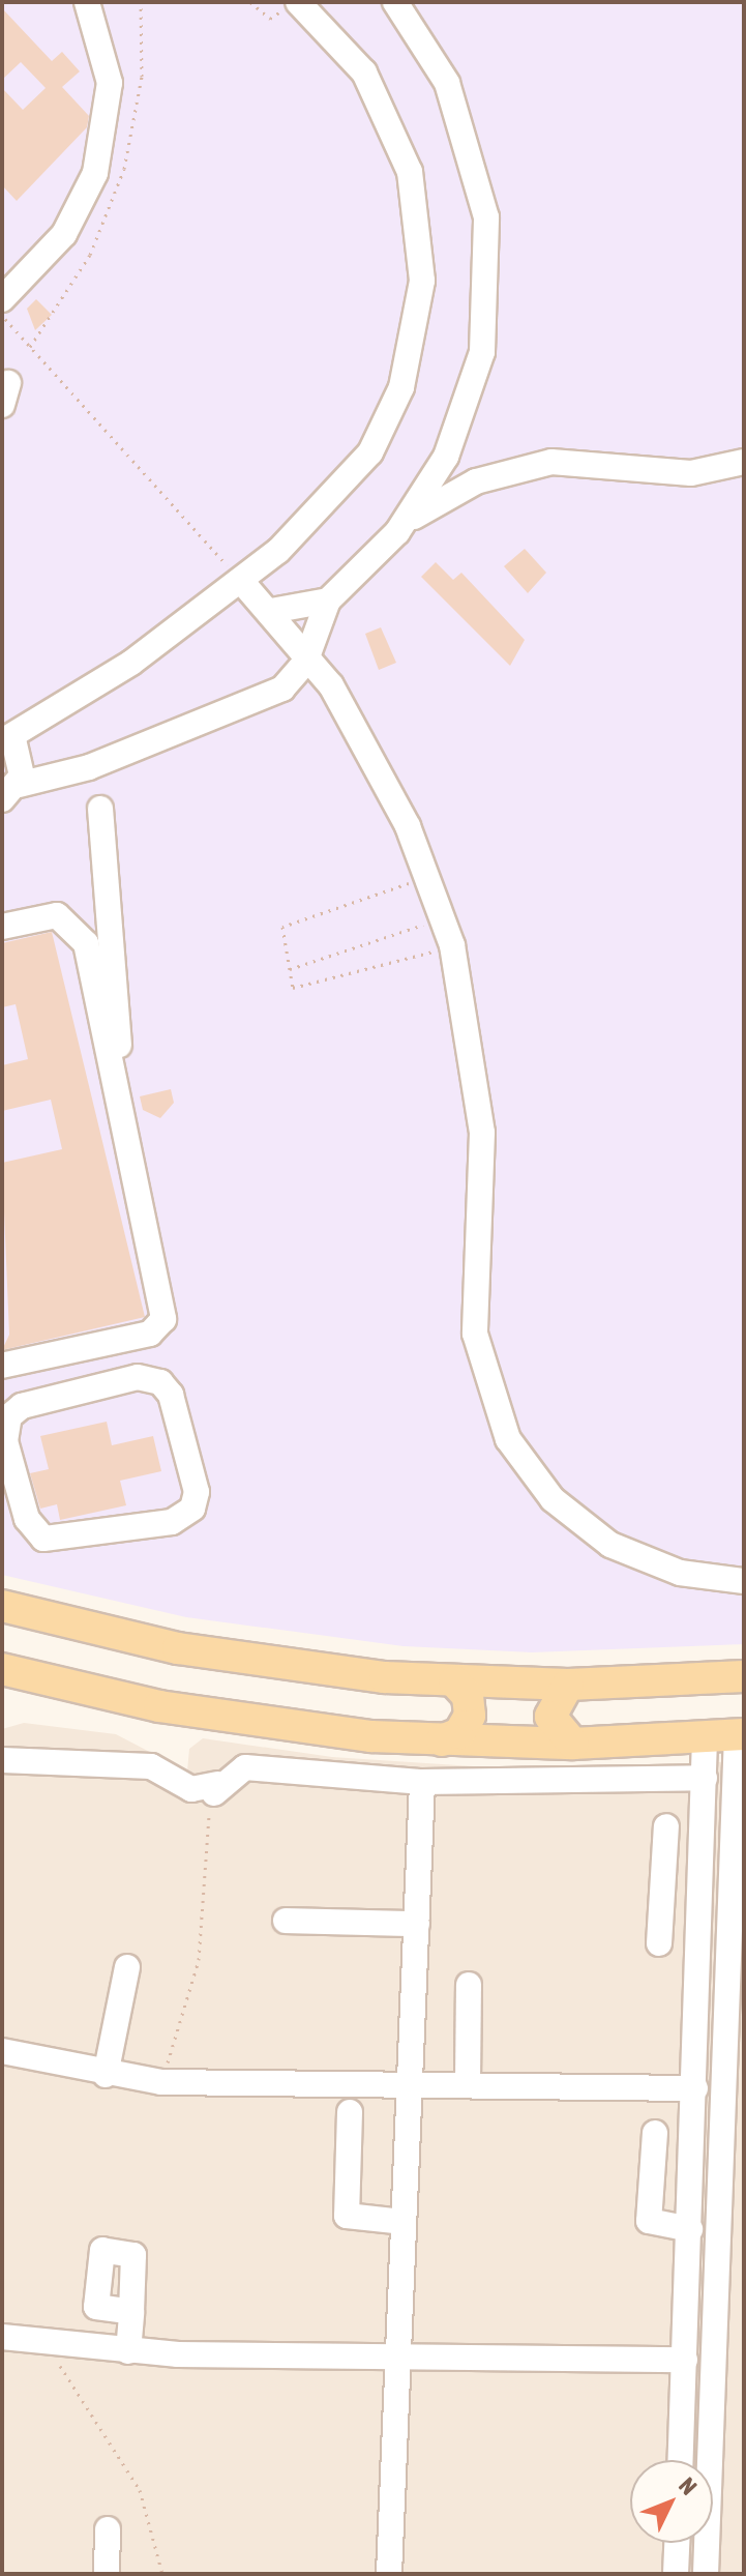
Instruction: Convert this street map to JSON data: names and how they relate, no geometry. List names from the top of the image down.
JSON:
{
  "north": "top right"
}
